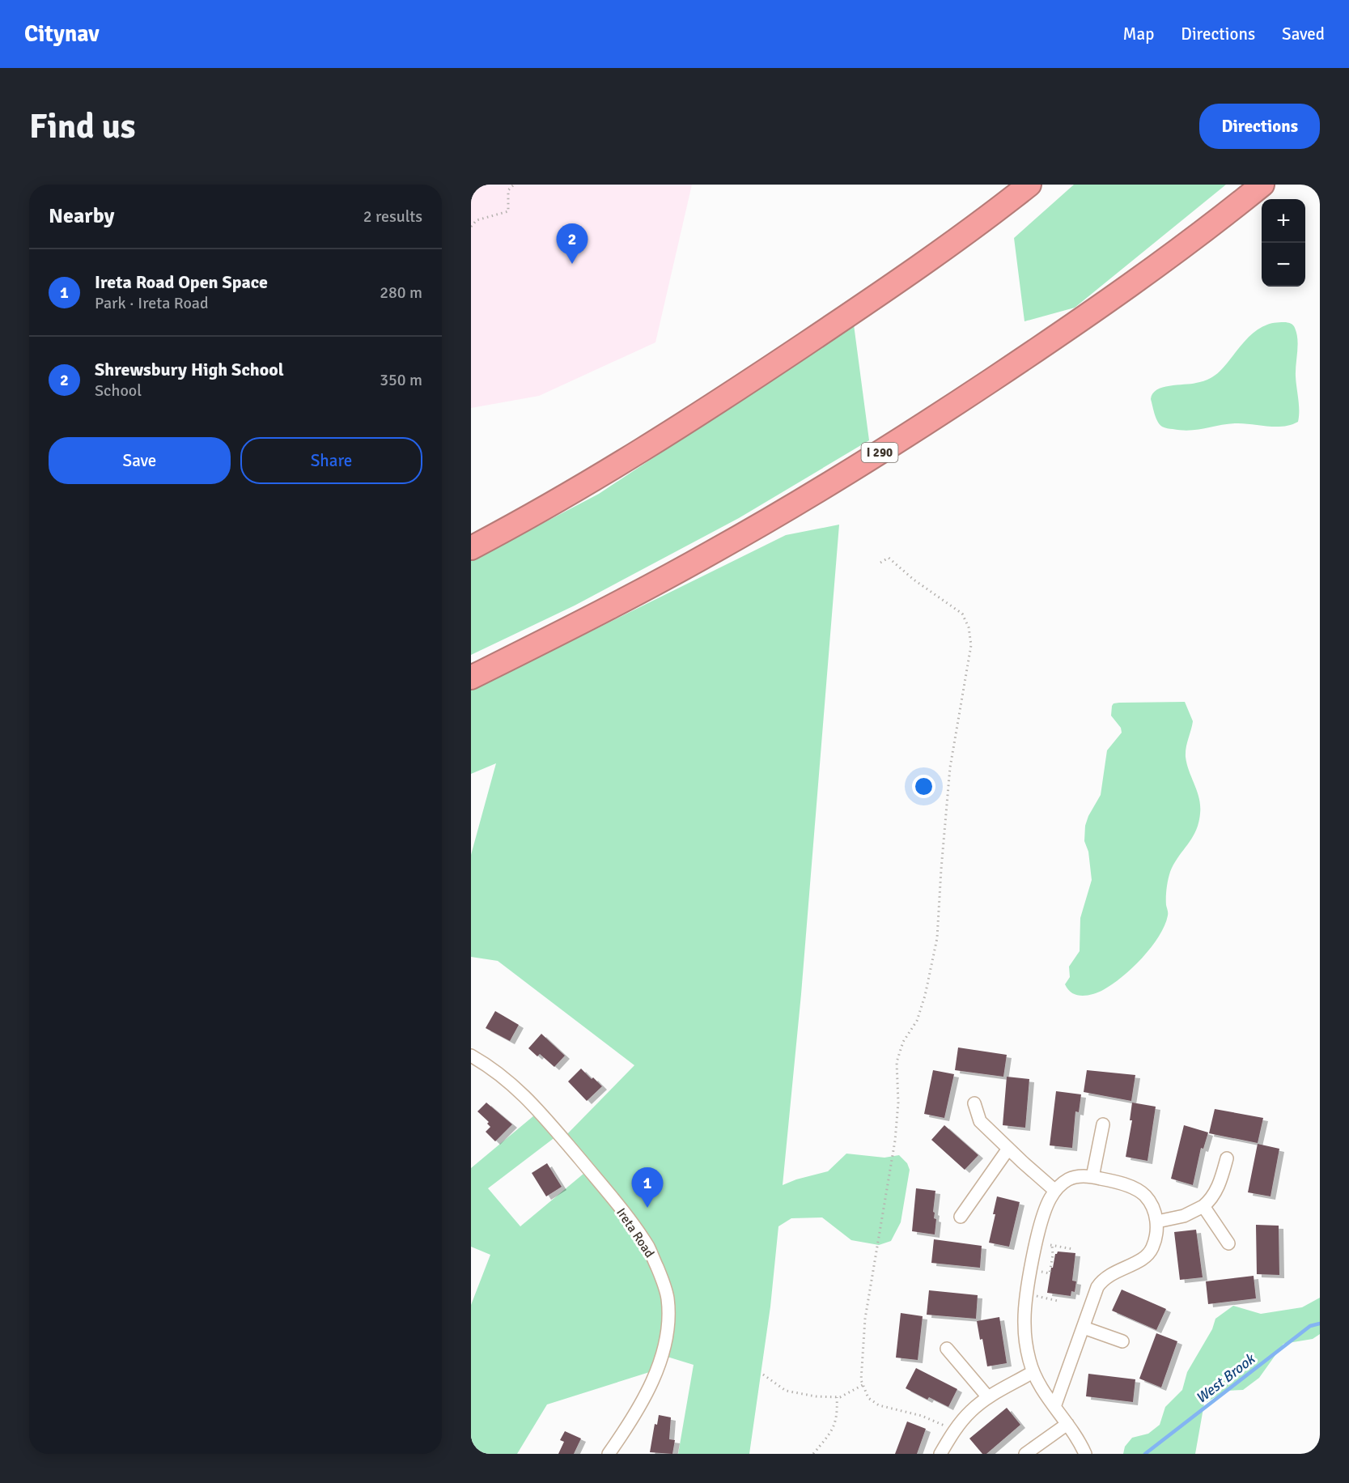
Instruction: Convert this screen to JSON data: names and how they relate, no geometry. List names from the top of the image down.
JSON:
{
  "streets": {
    "highway": ["I 290"],
    "street": ["Ireta Road"]
  },
  "water": ["West Brook"],
  "page": {
    "header": "Citynav",
    "nav": ["Map", "Directions", "Saved"],
    "buttons": [
      "Directions",
      ["Save", "Share"]
    ],
    "title": "Find us",
    "heading": ["Nearby", "2 results"],
    "map_buttons": ["+", "−"],
    "pins": ["2", "1"],
    "list": [
      {
        "mark": "1",
        "name": "Ireta Road Open Space",
        "note": "Park · Ireta Road",
        "value": "280 m"
      },
      {
        "mark": "2",
        "name": "Shrewsbury High School",
        "note": "School",
        "value": "350 m"
      }
    ]
  }
}
